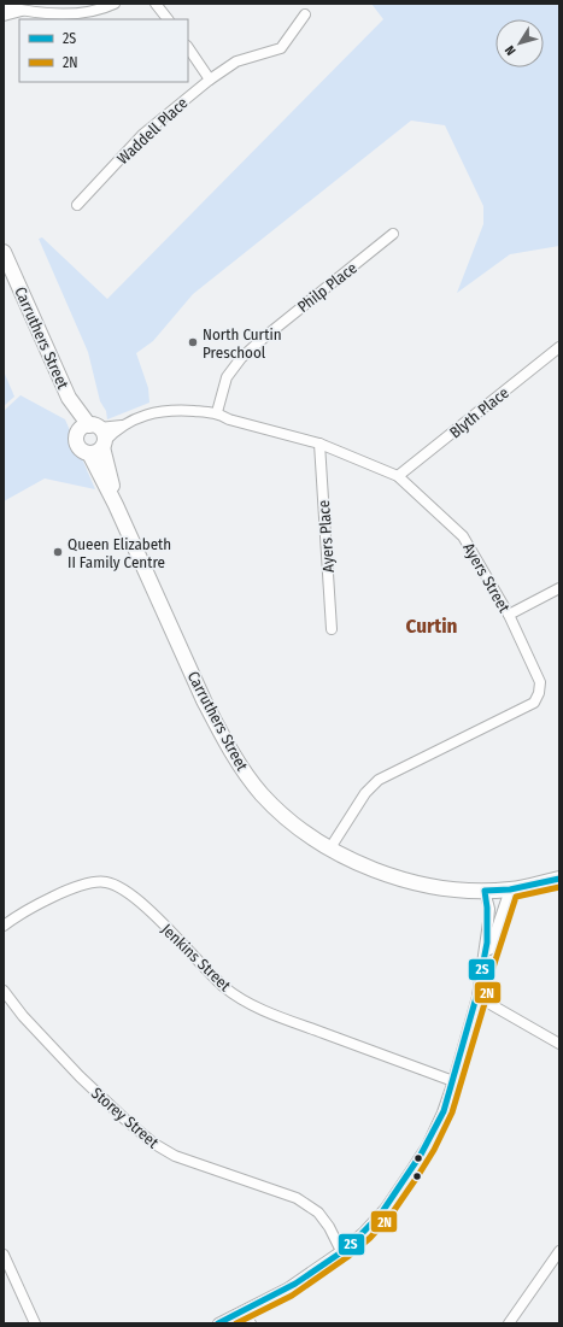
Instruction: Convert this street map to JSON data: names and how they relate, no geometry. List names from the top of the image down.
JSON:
{
  "streets": {
    "main road": ["Carruthers Street"],
    "street": [
      "Waddell Place",
      "Philp Place",
      "Blyth Place",
      "Ayers Place",
      "Ayers Street",
      "Jenkins Street",
      "Storey Street"
    ]
  },
  "crossings": [
    ["Philp Place", "Ayers Street"],
    ["Carruthers Street", "Ayers Street"],
    ["Blyth Place", "Ayers Street"],
    ["Ayers Place", "Ayers Street"]
  ],
  "districts": ["Curtin"],
  "places": ["North Curtin Preschool", "Queen Elizabeth II Family Centre"],
  "lines": ["transit line 2S", "transit line 2N"],
  "legend": ["2S", "2N"],
  "north": "bottom left"
}
